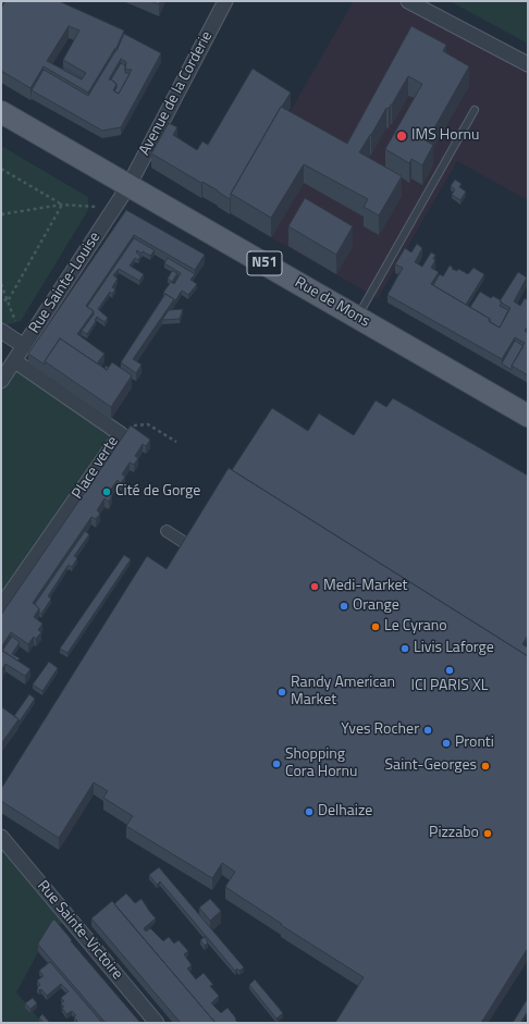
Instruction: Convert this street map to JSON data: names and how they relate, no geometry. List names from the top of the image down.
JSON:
{
  "streets": {
    "main road": ["N51", "Rue de Mons"],
    "street": [
      "Avenue de la Corderie",
      "Rue Sainte-Louise",
      "Place verte",
      "Rue Sainte-Victoire"
    ]
  },
  "crossings": [
    ["Avenue de la Corderie", "Rue Sainte-Louise"],
    ["Avenue de la Corderie", "Rue de Mons"],
    ["Rue Sainte-Louise", "Rue de Mons"],
    ["Rue Sainte-Louise", "Place verte"]
  ],
  "places": [
    "IMS Hornu",
    "Cité de Gorge",
    "Medi-Market",
    "Orange",
    "Le Cyrano",
    "Livis Laforge",
    "ICI PARIS XL",
    "Randy American Market",
    "Yves Rocher",
    "Pronti",
    "Shopping Cora Hornu",
    "Saint-Georges",
    "Delhaize",
    "Pizzabo"
  ]
}
